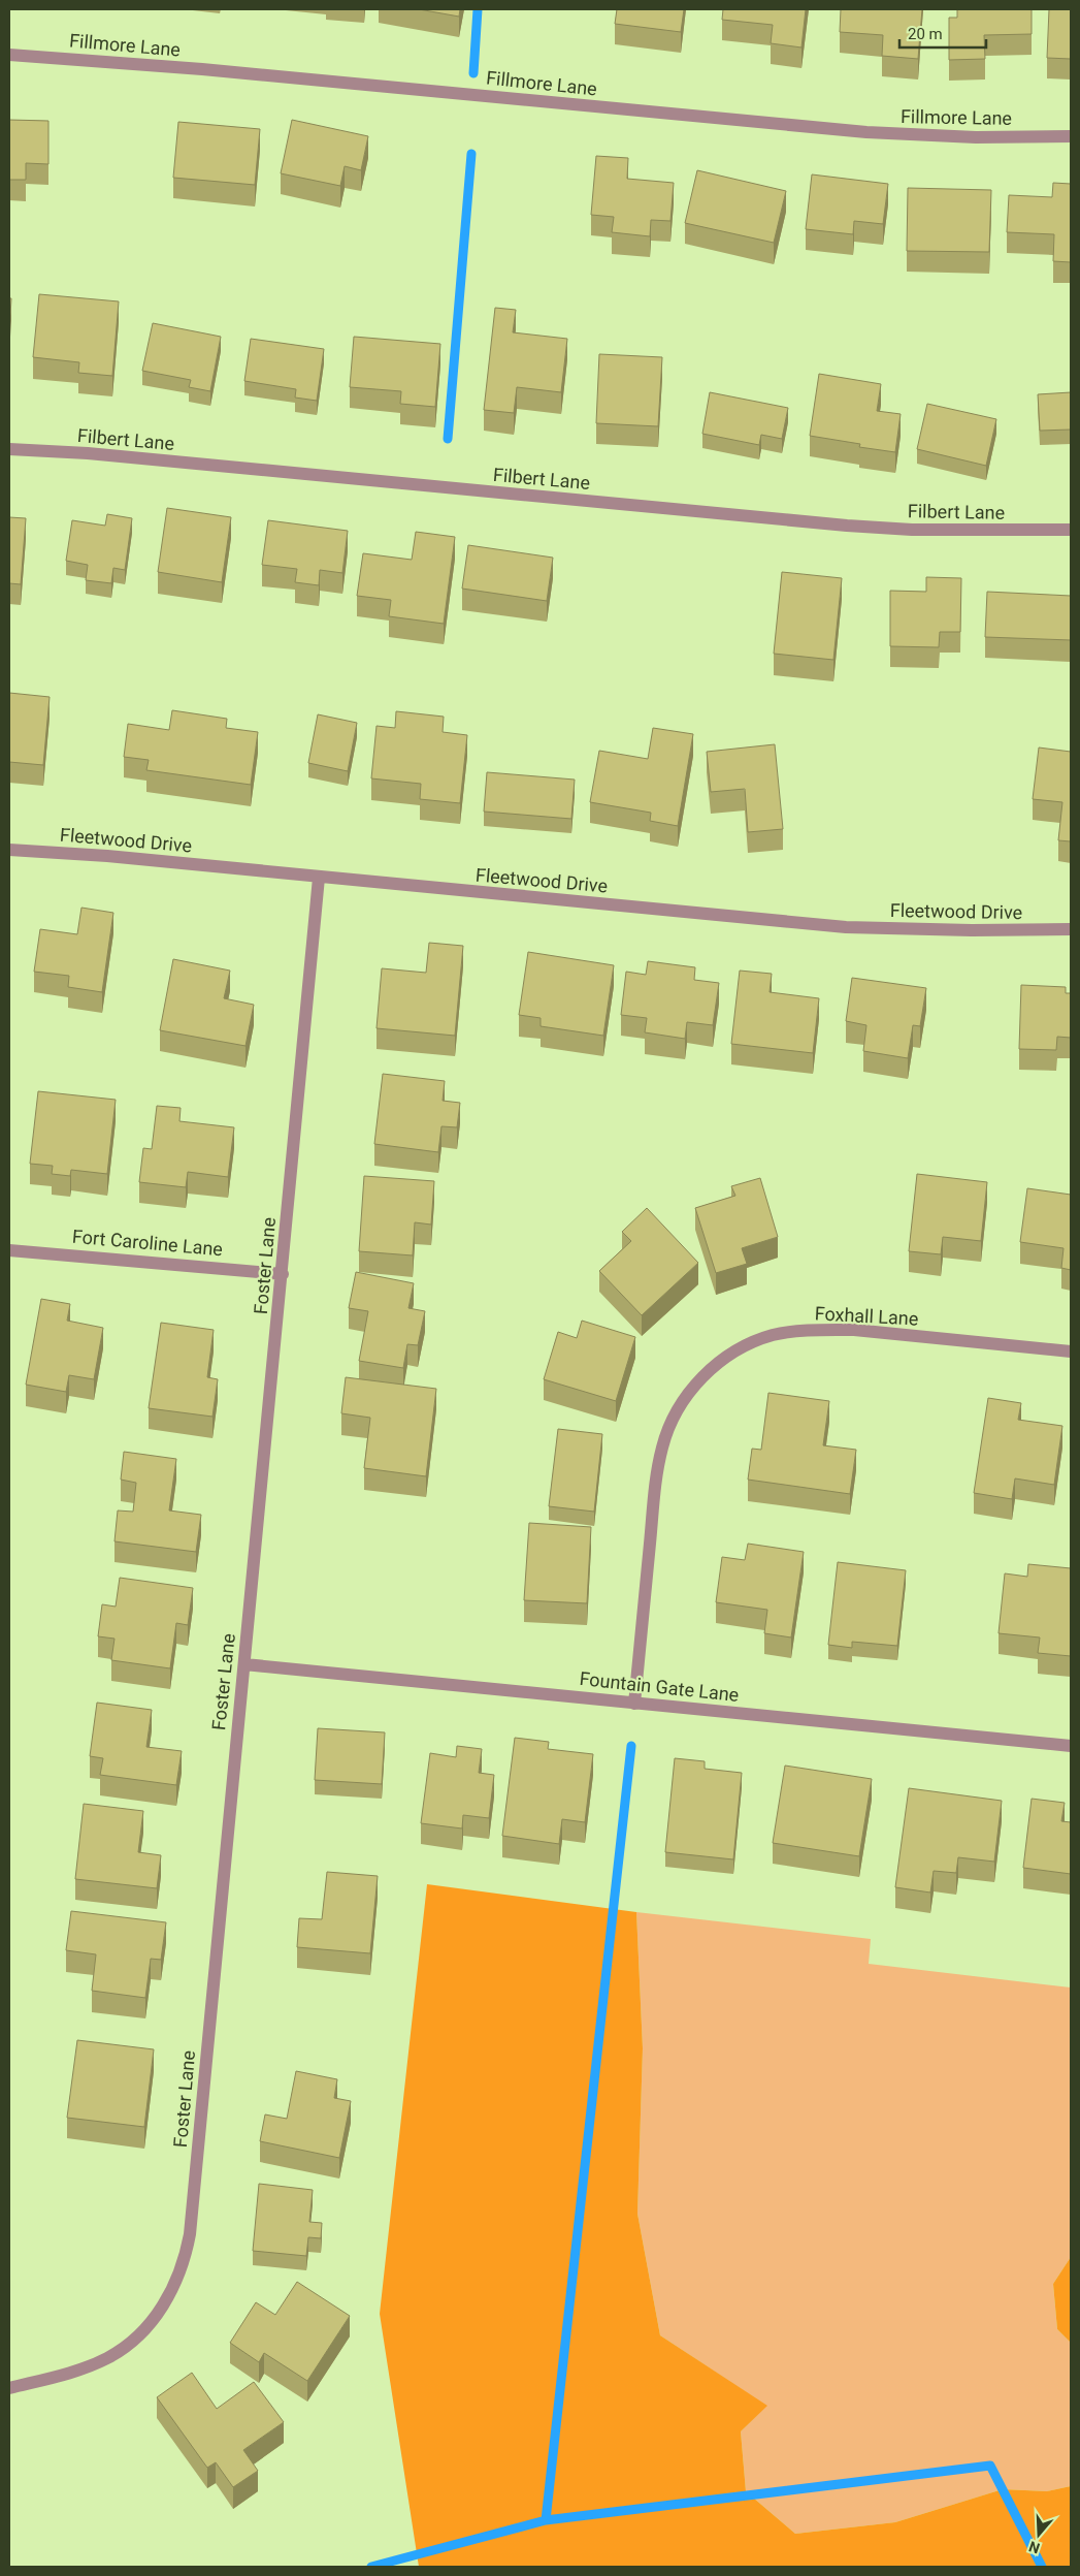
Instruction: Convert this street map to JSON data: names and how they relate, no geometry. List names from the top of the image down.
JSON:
{
  "streets": {
    "street": [
      "Fillmore Lane",
      "Filbert Lane",
      "Fleetwood Drive",
      "Fort Caroline Lane",
      "Foster Lane",
      "Foxhall Lane",
      "Fountain Gate Lane"
    ]
  },
  "crossings": [
    ["Fleetwood Drive", "Foster Lane"],
    ["Fort Caroline Lane", "Foster Lane"],
    ["Foster Lane", "Fountain Gate Lane"],
    ["Foxhall Lane", "Fountain Gate Lane"]
  ],
  "scale_bar": "20 m",
  "north": "bottom"
}
